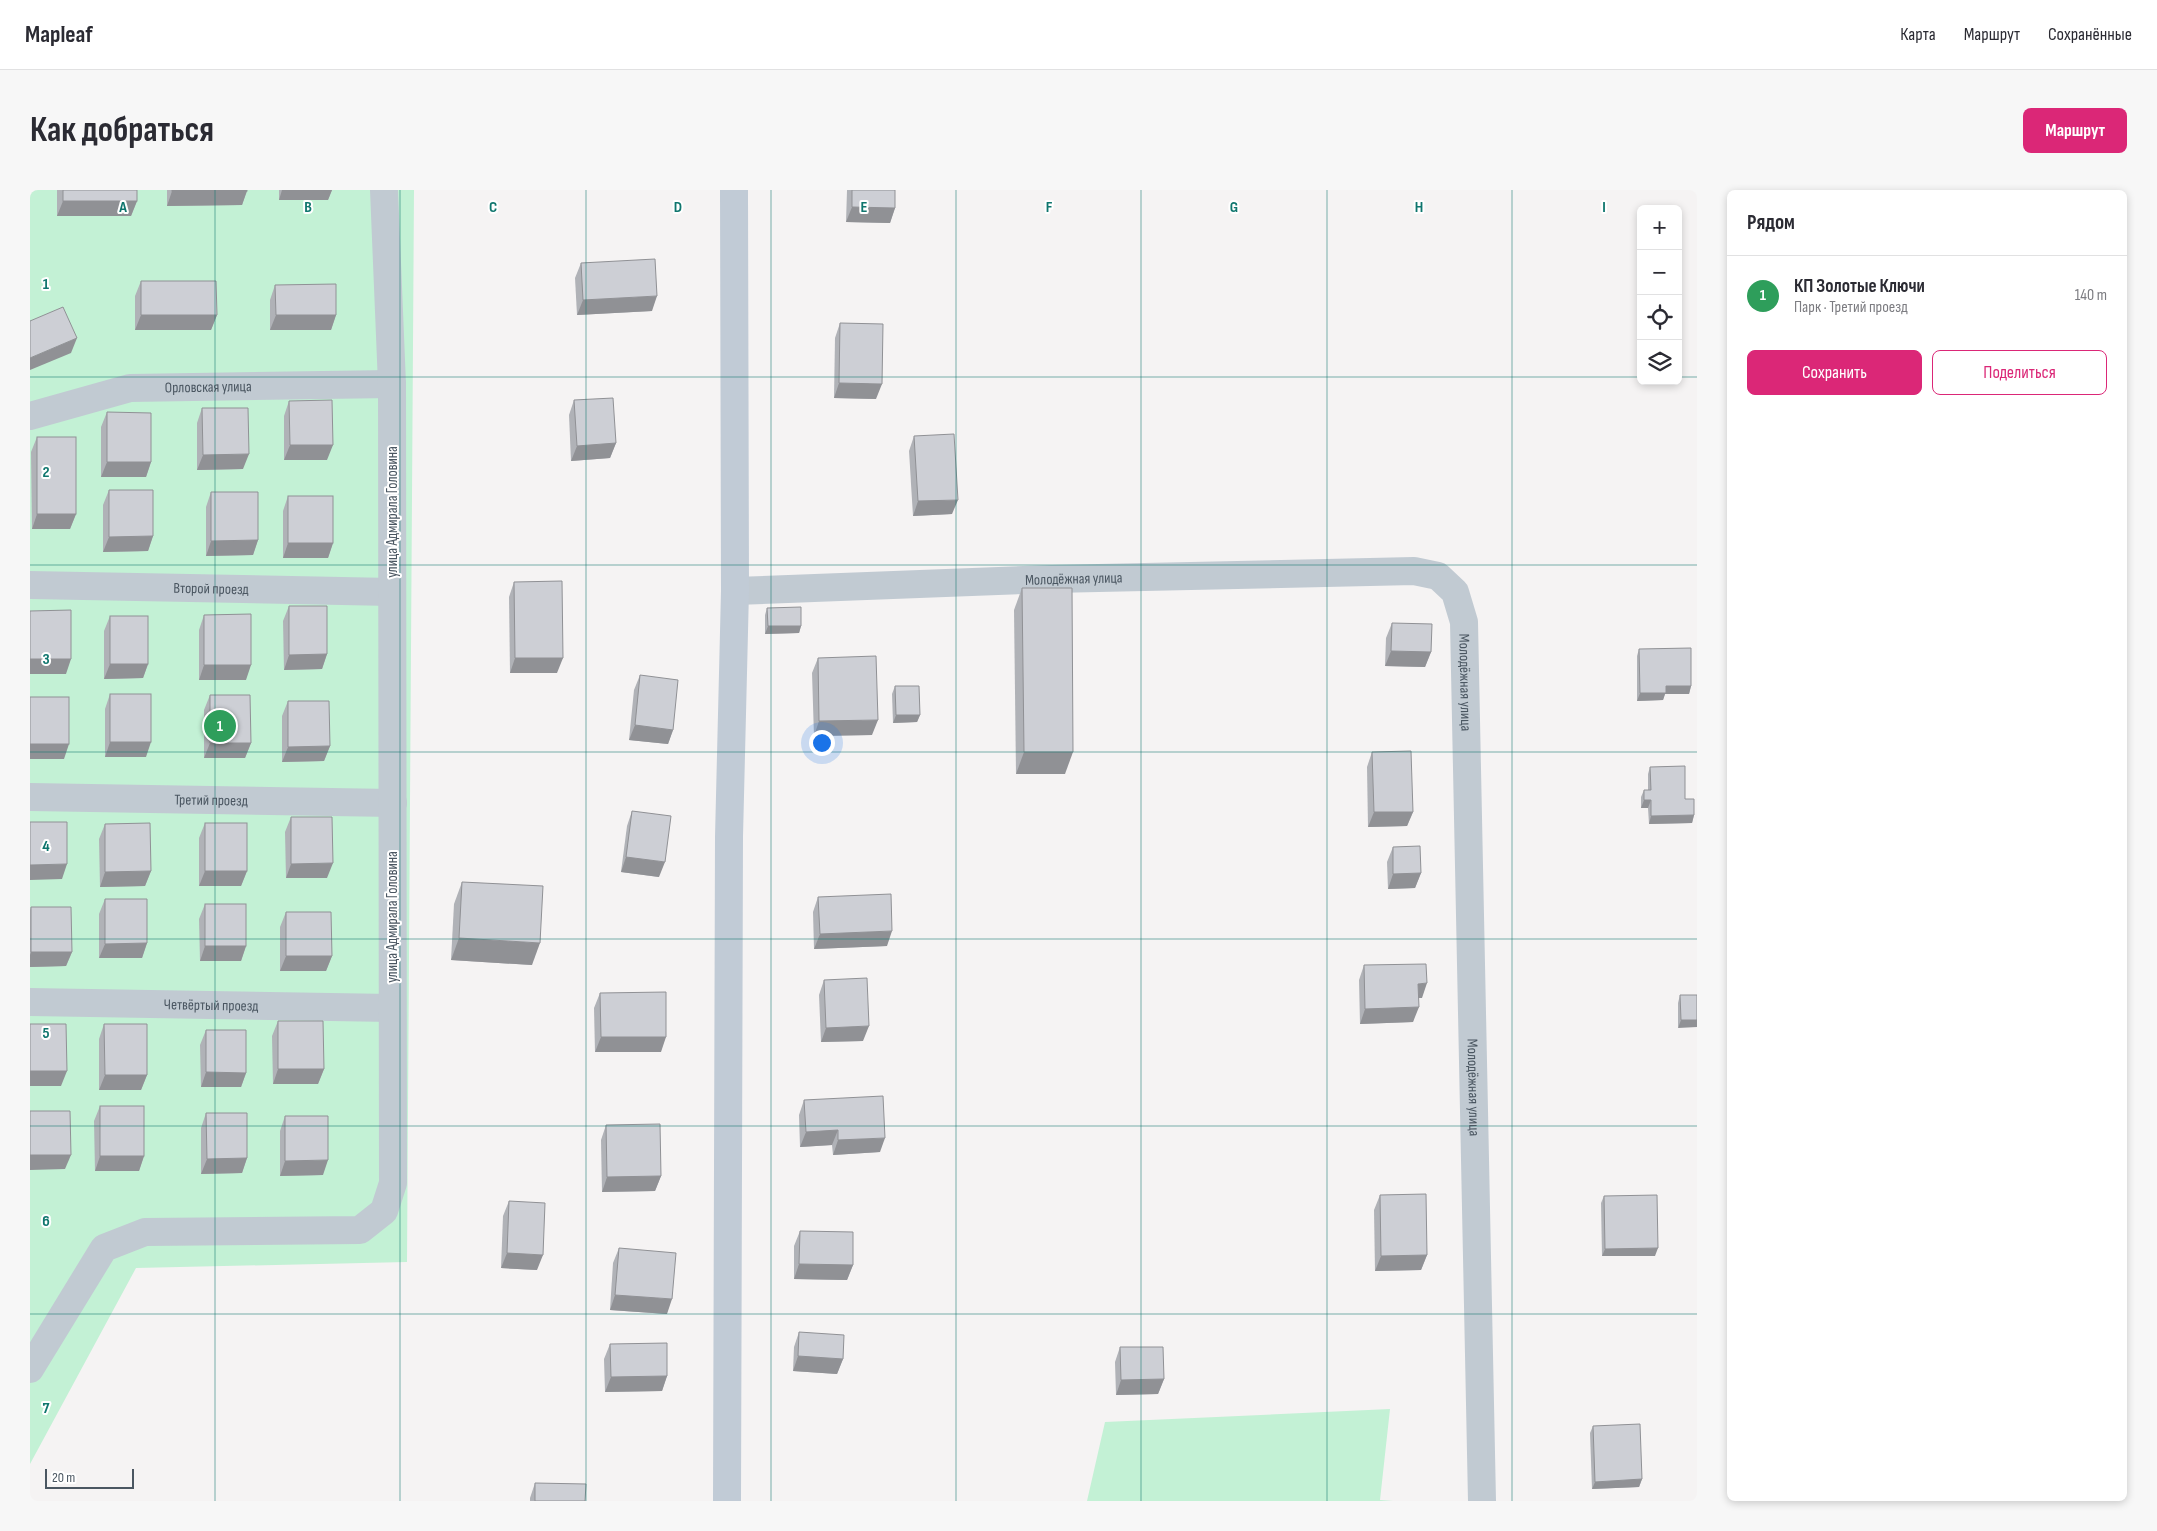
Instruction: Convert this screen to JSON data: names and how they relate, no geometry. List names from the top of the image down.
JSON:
{
  "streets": {
    "street": [
      "Орловская улица",
      "улица Адмирала Головина",
      "Молодёжная улица",
      "Второй проезд",
      "Третий проезд",
      "Четвёртый проезд"
    ]
  },
  "crossings": [
    ["Орловская улица", "улица Адмирала Головина"],
    ["улица Адмирала Головина", "Второй проезд"],
    ["улица Адмирала Головина", "Третий проезд"],
    ["улица Адмирала Головина", "Четвёртый проезд"]
  ],
  "scale_bar": "20 m",
  "page": {
    "header": "Mapleaf",
    "nav": ["Карта", "Маршрут", "Сохранённые"],
    "buttons": [
      "Маршрут",
      ["Сохранить", "Поделиться"]
    ],
    "title": "Как добраться",
    "heading": "Рядом",
    "map_buttons": ["+", "−"],
    "list": [
      {
        "mark": "1",
        "name": "КП Золотые Ключи",
        "note": "Парк · Третий проезд",
        "value": "140 m"
      }
    ],
    "pins": "1",
    "scale": "20 m"
  },
  "grid": {
    "columns": [
      "A",
      "B",
      "C",
      "D",
      "E",
      "F",
      "G",
      "H",
      "I"
    ],
    "rows": [
      "1",
      "2",
      "3",
      "4",
      "5",
      "6",
      "7"
    ]
  }
}
